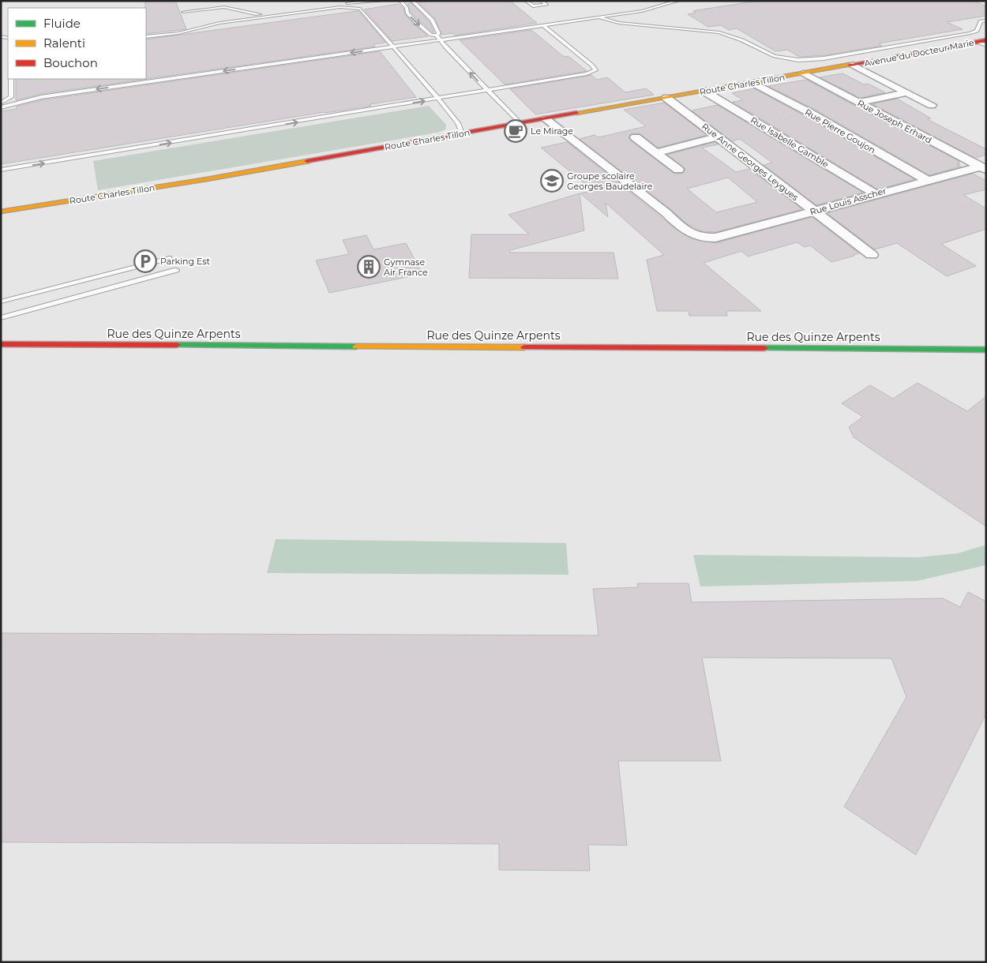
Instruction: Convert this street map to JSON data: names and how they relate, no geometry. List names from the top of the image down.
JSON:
{
  "streets": {
    "main road": ["Avenue du Docteur Marie", "Route Charles Tillon", "Rue des Quinze Arpents"],
    "street": [
      "Rue Joseph Erhard",
      "Rue Pierre Goujon",
      "Rue Isabelle Gamble",
      "Rue Anne Georges Leygues",
      "Rue Louis Asscher"
    ]
  },
  "crossings": [
    ["Avenue du Docteur Marie", "Route Charles Tillon"],
    ["Route Charles Tillon", "Rue Joseph Erhard"],
    ["Route Charles Tillon", "Rue Pierre Goujon"],
    ["Route Charles Tillon", "Rue Isabelle Gamble"],
    ["Route Charles Tillon", "Rue Anne Georges Leygues"],
    ["Route Charles Tillon", "Rue Louis Asscher"],
    ["Rue Joseph Erhard", "Rue Louis Asscher"],
    ["Rue Pierre Goujon", "Rue Louis Asscher"],
    ["Rue Isabelle Gamble", "Rue Louis Asscher"],
    ["Rue Anne Georges Leygues", "Rue Louis Asscher"]
  ],
  "places": {
    "cafe": ["Le Mirage"],
    "school or university": ["Groupe scolaire Georges Baudelaire"],
    "parking": ["Parking Est"],
    "building": ["Gymnase Air France"]
  },
  "legend": ["Fluide", "Ralenti", "Bouchon"]
}
